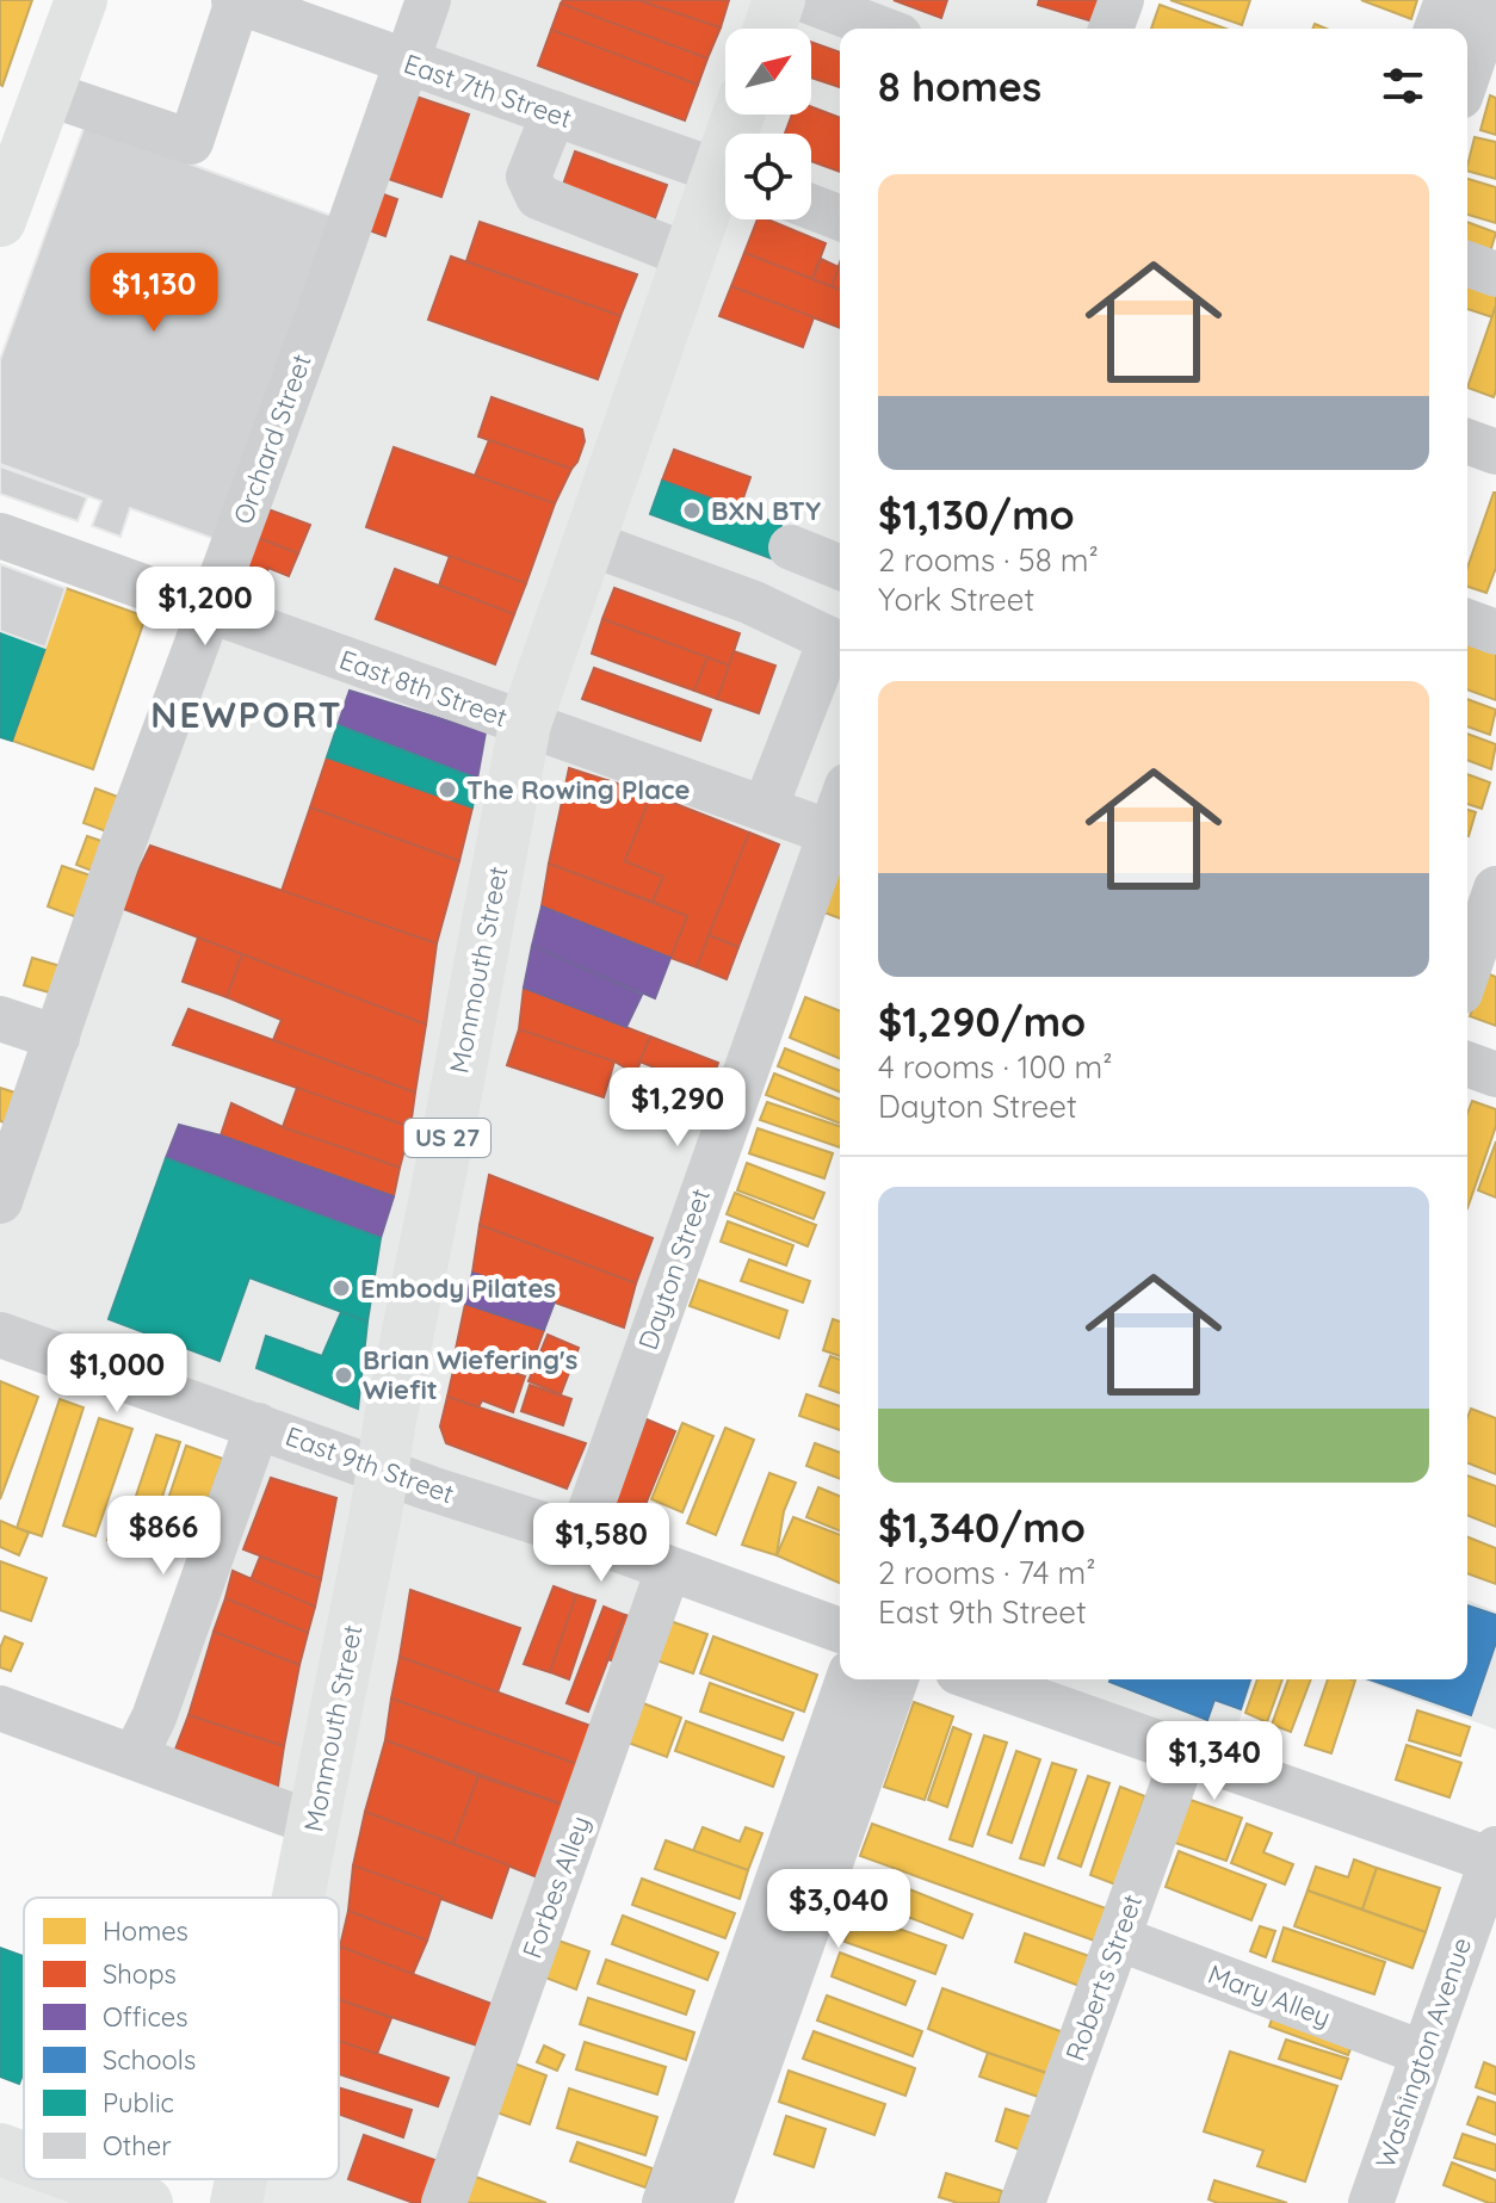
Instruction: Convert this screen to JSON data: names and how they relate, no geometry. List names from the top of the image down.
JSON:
{
  "streets": {
    "main road": ["Monmouth Street", "US 27"],
    "street": [
      "East 7th Street",
      "Orchard Street",
      "East 8th Street",
      "Dayton Street",
      "East 9th Street",
      "Forbes Alley",
      "Roberts Street",
      "Mary Alley",
      "Washington Avenue"
    ]
  },
  "crossings": [
    ["East 7th Street", "Orchard Street"],
    ["Orchard Street", "East 8th Street"],
    ["East 8th Street", "Monmouth Street"],
    ["East 8th Street", "Dayton Street"],
    ["Monmouth Street", "East 9th Street"],
    ["Dayton Street", "East 9th Street"],
    ["East 9th Street", "Forbes Alley"],
    ["Roberts Street", "Mary Alley"],
    ["Mary Alley", "Washington Avenue"]
  ],
  "districts": ["NEWPORT"],
  "places": [
    "BXN BTY",
    "The Rowing Place",
    "Embody Pilates",
    "Brian Wiefering's Wiefit"
  ],
  "legend": [
    "Homes",
    "Shops",
    "Offices",
    "Schools",
    "Public",
    "Other"
  ],
  "north": "top right",
  "page": {
    "heading": "8 homes",
    "list": [
      {
        "name": "$1,130/mo",
        "note": "2 rooms · 58 m² · York Street"
      },
      {
        "name": "$1,290/mo",
        "note": "4 rooms · 100 m² · Dayton Street"
      },
      {
        "name": "$1,340/mo",
        "note": "2 rooms · 74 m² · East 9th Street"
      }
    ],
    "price": [
      "$1,130",
      "$1,200",
      "$1,290",
      "$1,000",
      "$866",
      "$1,580",
      "$1,340",
      "$3,040"
    ]
  }
}
